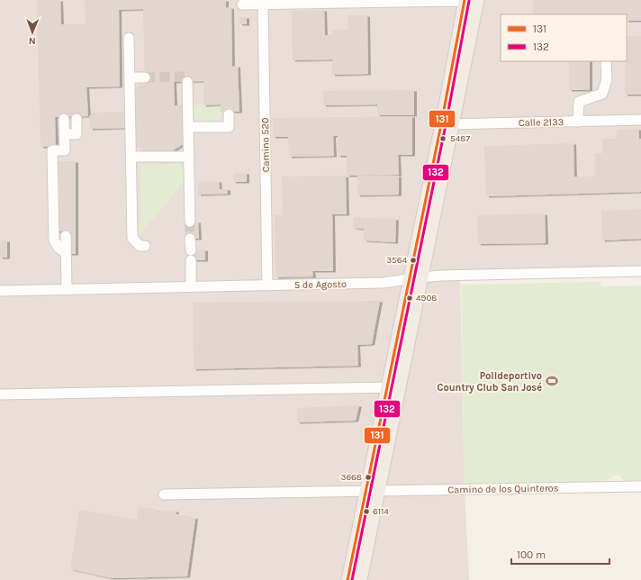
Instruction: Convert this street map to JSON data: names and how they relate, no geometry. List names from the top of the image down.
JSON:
{
  "streets": {
    "street": [
      "Calle 2133",
      "Camino 520",
      "5 de Agosto",
      "Camino de los Quinteros"
    ]
  },
  "crossings": [
    ["Camino 520", "5 de Agosto"]
  ],
  "places": {
    "other": [
      "5487",
      "3564",
      "4908",
      "3668",
      "6114"
    ],
    "sports": ["Polideportivo Country Club San José"]
  },
  "lines": ["transit line 131", "transit line 132"],
  "legend": ["131", "132"],
  "scale_bar": "100 m",
  "north": "bottom"
}
